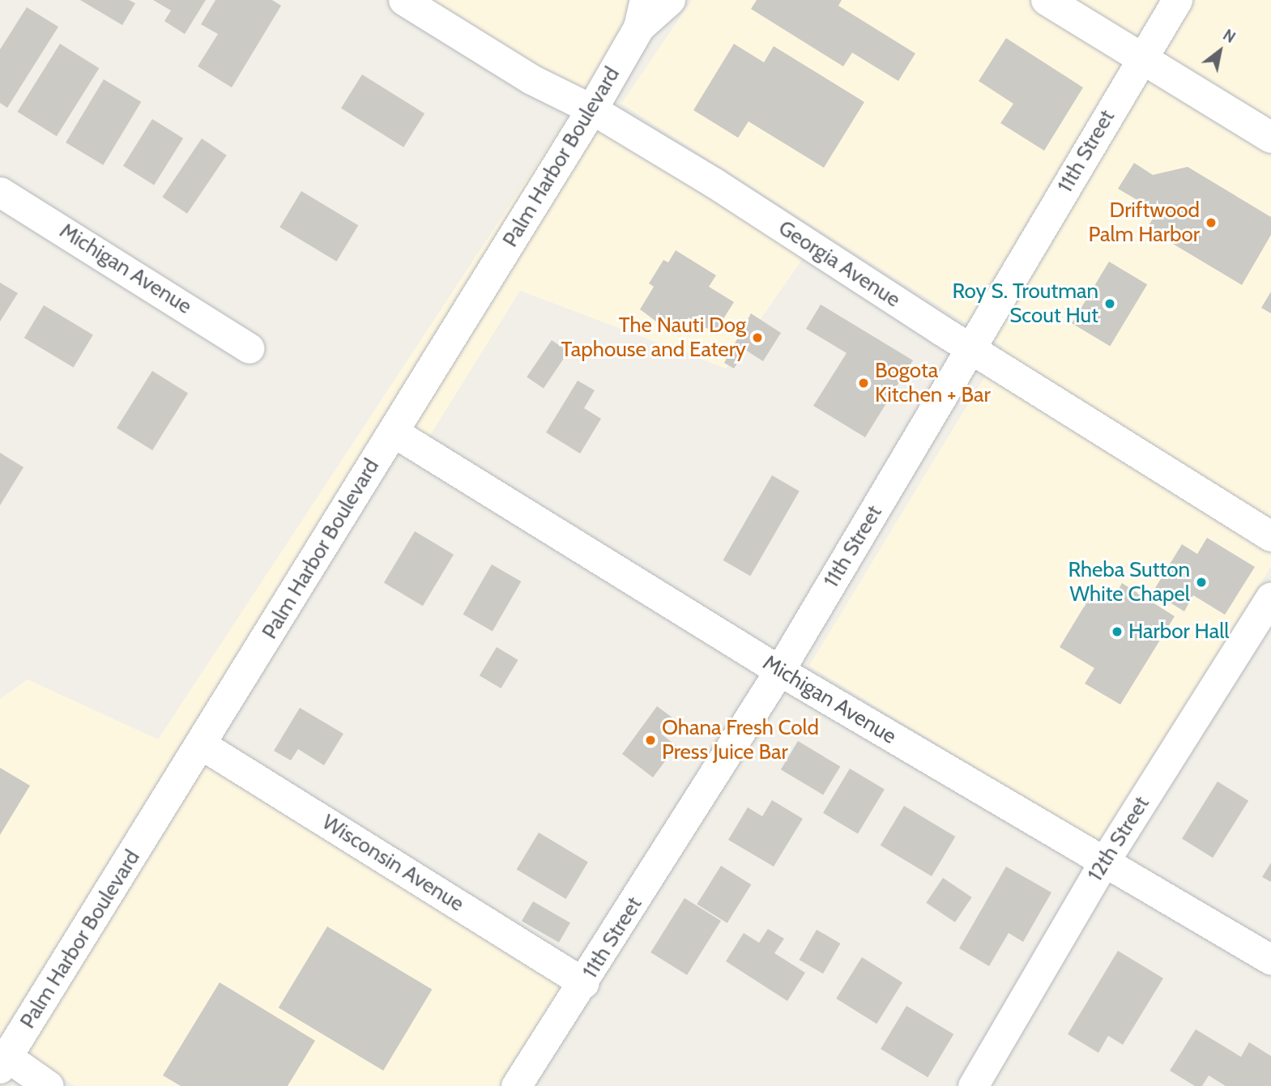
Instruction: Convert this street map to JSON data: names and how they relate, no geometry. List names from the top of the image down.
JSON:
{
  "streets": {
    "main road": ["Palm Harbor Boulevard"],
    "street": [
      "11th Street",
      "Georgia Avenue",
      "Michigan Avenue",
      "12th Street",
      "Wisconsin Avenue"
    ]
  },
  "crossings": [
    ["11th Street", "Georgia Avenue"],
    ["11th Street", "Michigan Avenue"],
    ["11th Street", "Wisconsin Avenue"],
    ["Palm Harbor Boulevard", "Georgia Avenue"],
    ["Palm Harbor Boulevard", "Michigan Avenue"],
    ["Palm Harbor Boulevard", "Wisconsin Avenue"],
    ["Michigan Avenue", "12th Street"]
  ],
  "places": [
    "Driftwood Palm Harbor",
    "Roy S. Troutman Scout Hut",
    "The Nauti Dog Taphouse and Eatery",
    "Bogota Kitchen + Bar",
    "Rheba Sutton White Chapel",
    "Harbor Hall",
    "Ohana Fresh Cold Press Juice Bar"
  ],
  "north": "top right"
}
